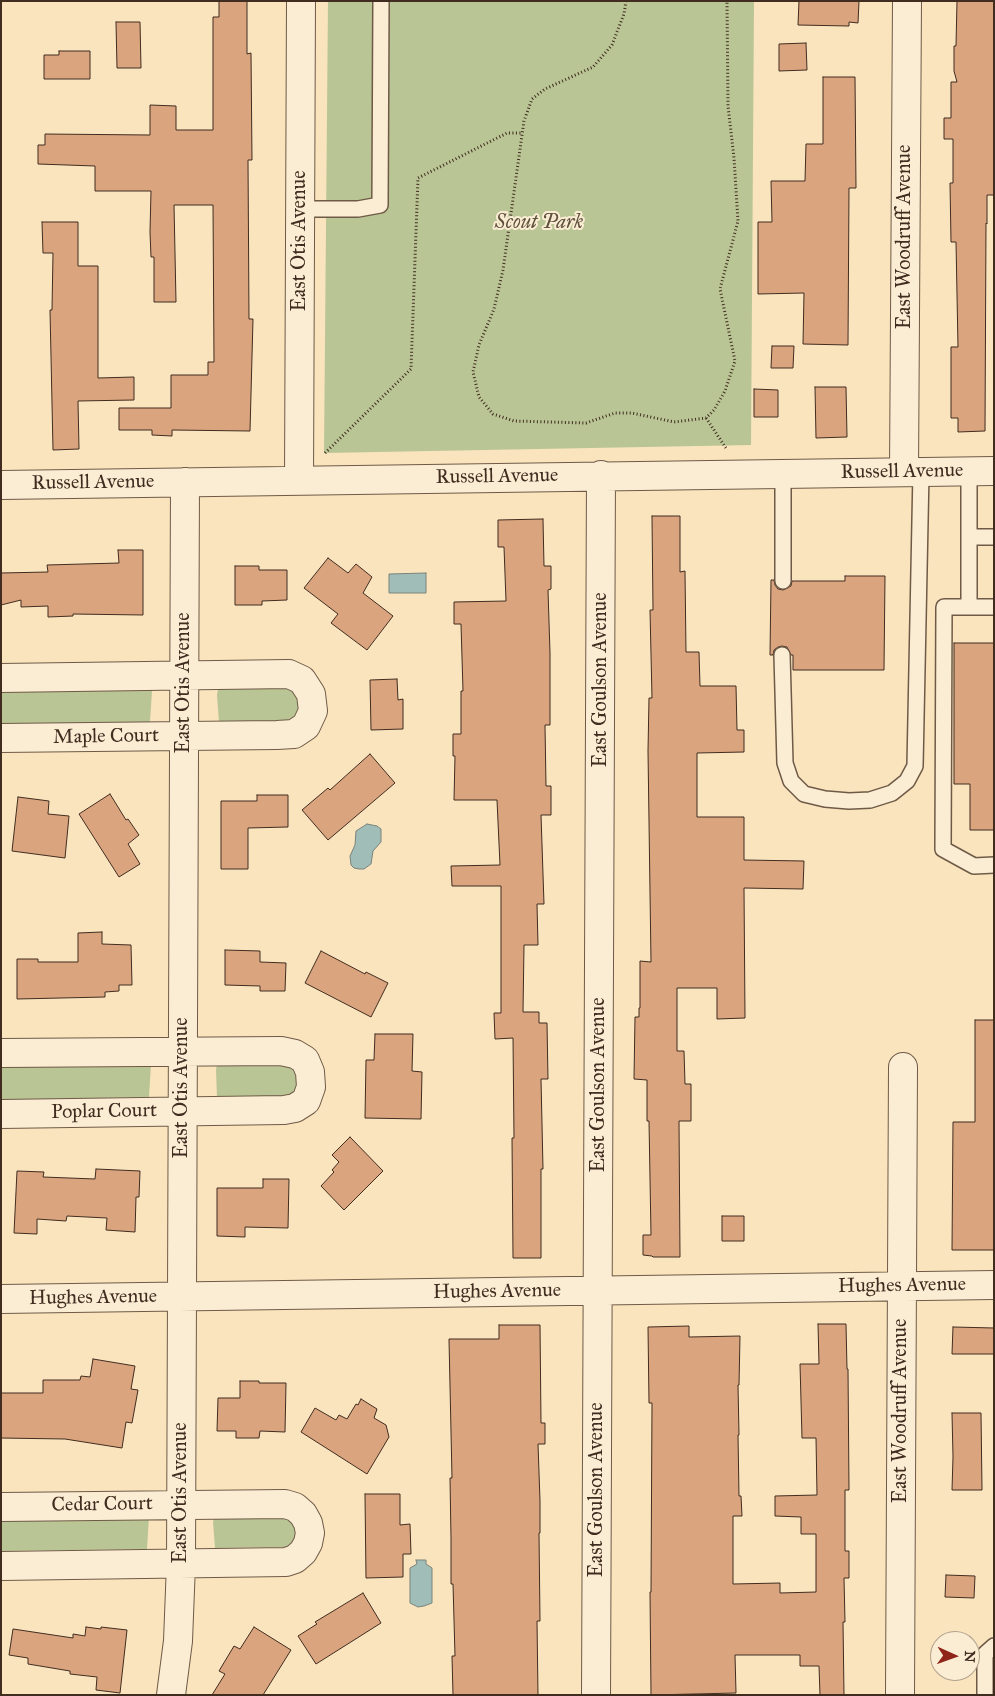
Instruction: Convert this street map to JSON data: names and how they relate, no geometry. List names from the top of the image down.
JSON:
{
  "streets": {
    "street": [
      "East Woodruff Avenue",
      "East Otis Avenue",
      "Russell Avenue",
      "East Goulson Avenue",
      "Maple Court",
      "Poplar Court",
      "Hughes Avenue",
      "Cedar Court"
    ]
  },
  "crossings": [
    ["East Woodruff Avenue", "Russell Avenue"],
    ["East Woodruff Avenue", "Hughes Avenue"],
    ["East Otis Avenue", "Russell Avenue"],
    ["East Otis Avenue", "Maple Court"],
    ["East Otis Avenue", "Poplar Court"],
    ["East Otis Avenue", "Hughes Avenue"],
    ["East Otis Avenue", "Cedar Court"],
    ["Russell Avenue", "East Goulson Avenue"],
    ["East Goulson Avenue", "Hughes Avenue"]
  ],
  "parks": ["Scout Park"],
  "north": "right"
}
